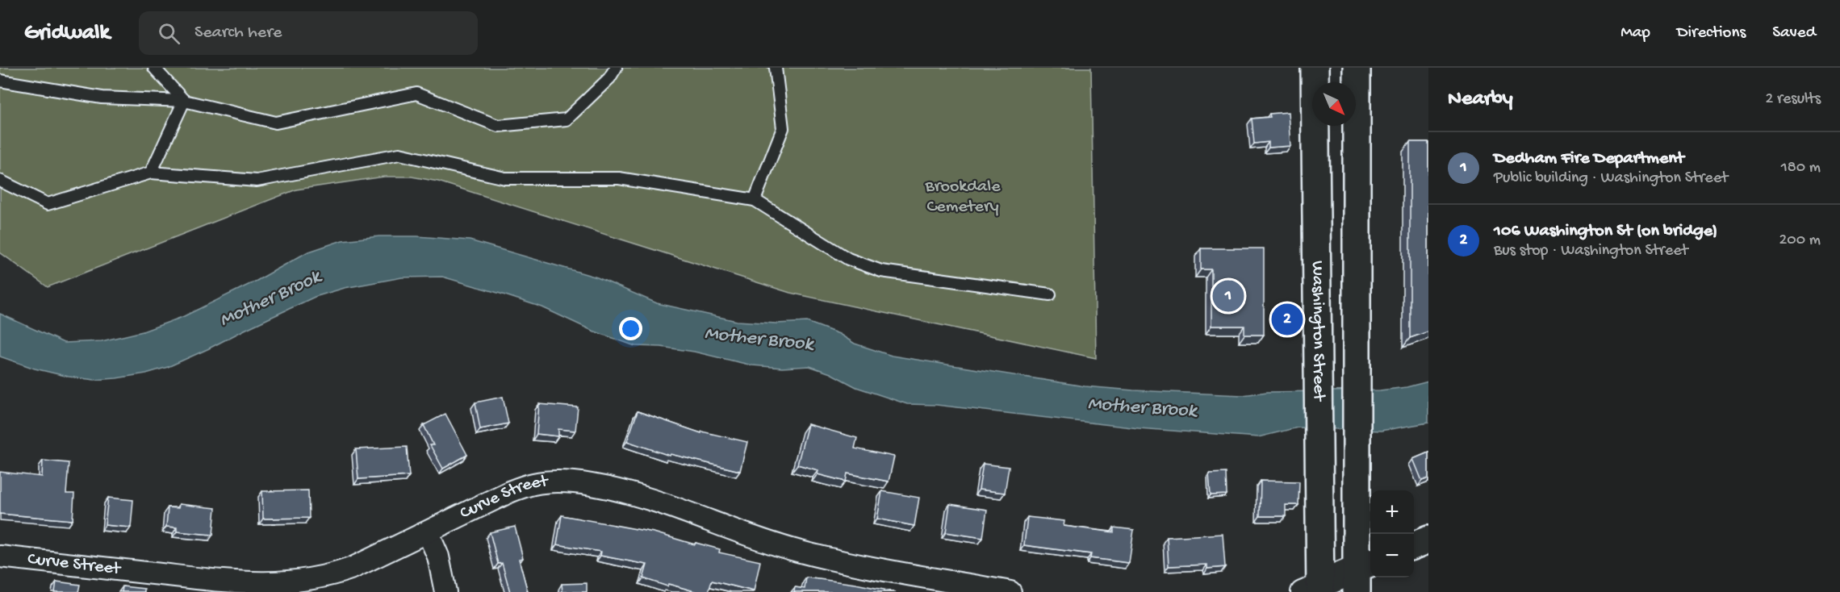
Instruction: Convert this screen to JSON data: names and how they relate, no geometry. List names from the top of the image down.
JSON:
{
  "streets": {
    "main road": ["Washington Street"],
    "street": ["Curve Street"]
  },
  "water": ["Mother Brook"],
  "parks": ["Brookdale Cemetery"],
  "north": "bottom right",
  "page": {
    "header": "Gridwalk",
    "search": "Search here",
    "nav": ["Map", "Directions", "Saved"],
    "heading": ["Nearby", "2 results"],
    "list": [
      {
        "mark": "1",
        "name": "Dedham Fire Department",
        "note": "Public building · Washington Street",
        "value": "180 m"
      },
      {
        "mark": "2",
        "name": "106 Washington St (on bridge)",
        "note": "Bus stop · Washington Street",
        "value": "200 m"
      }
    ],
    "pins": ["1", "2"],
    "map_buttons": ["+", "−"]
  }
}
